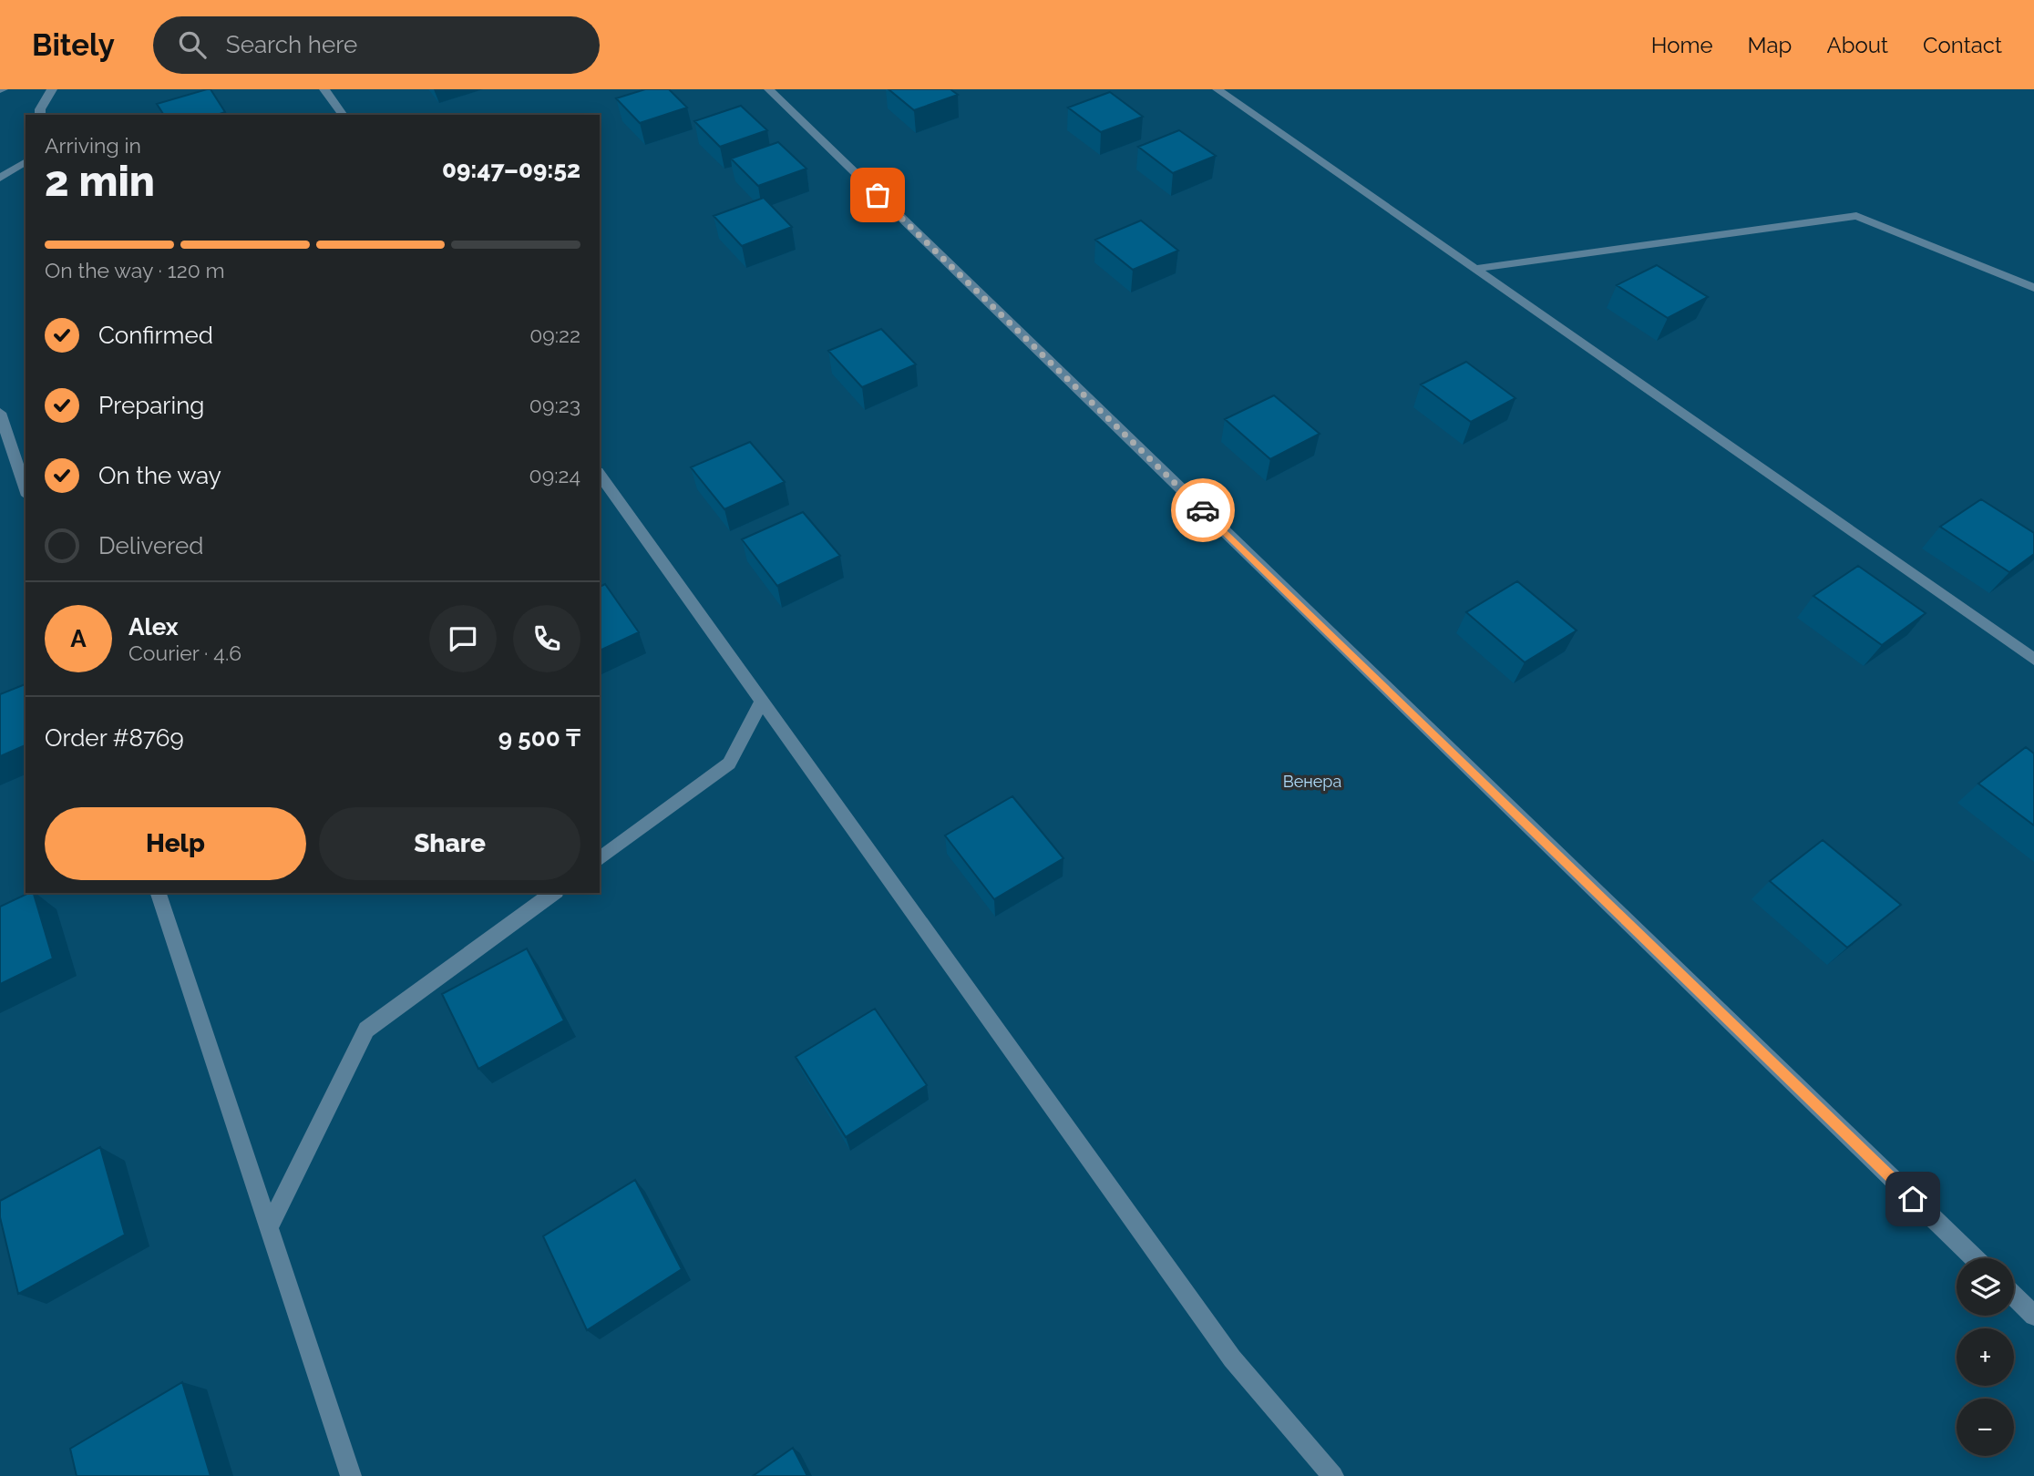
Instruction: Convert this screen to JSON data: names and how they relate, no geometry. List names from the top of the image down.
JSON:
{
  "parks": ["Венера"],
  "page": {
    "header": "Bitely",
    "search": "Search here",
    "nav": [
      "Home",
      "Map",
      "About",
      "Contact"
    ],
    "heading": ["2 min", "Arriving in", "09:47–09:52"],
    "panel": [
      "Alex",
      "Courier · 4.6",
      "Order #8769",
      "9 500 ₸"
    ],
    "bar": "On the way · 120 m",
    "list": [
      ["Confirmed", "09:22"],
      ["Preparing", "09:23"],
      ["On the way", "09:24"],
      "Delivered"
    ],
    "round": "A",
    "buttons": ["Help", "Share"],
    "map_buttons": ["+", "−"]
  }
}
